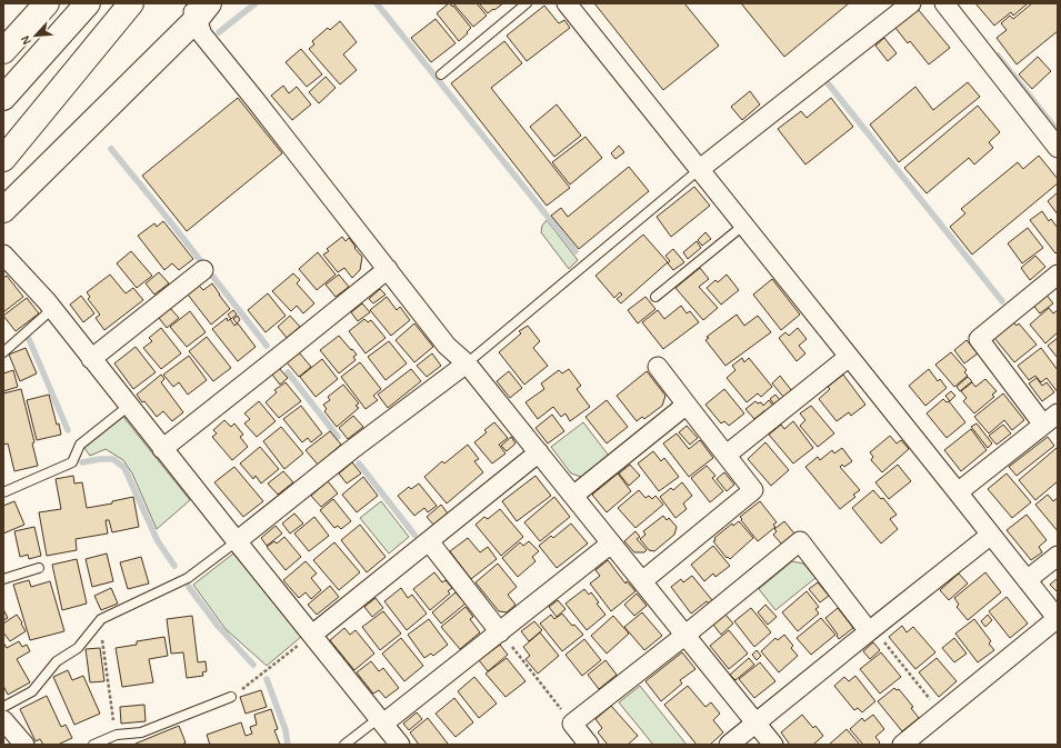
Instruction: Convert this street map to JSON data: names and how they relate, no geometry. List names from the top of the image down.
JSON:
{
  "north": "bottom left"
}
